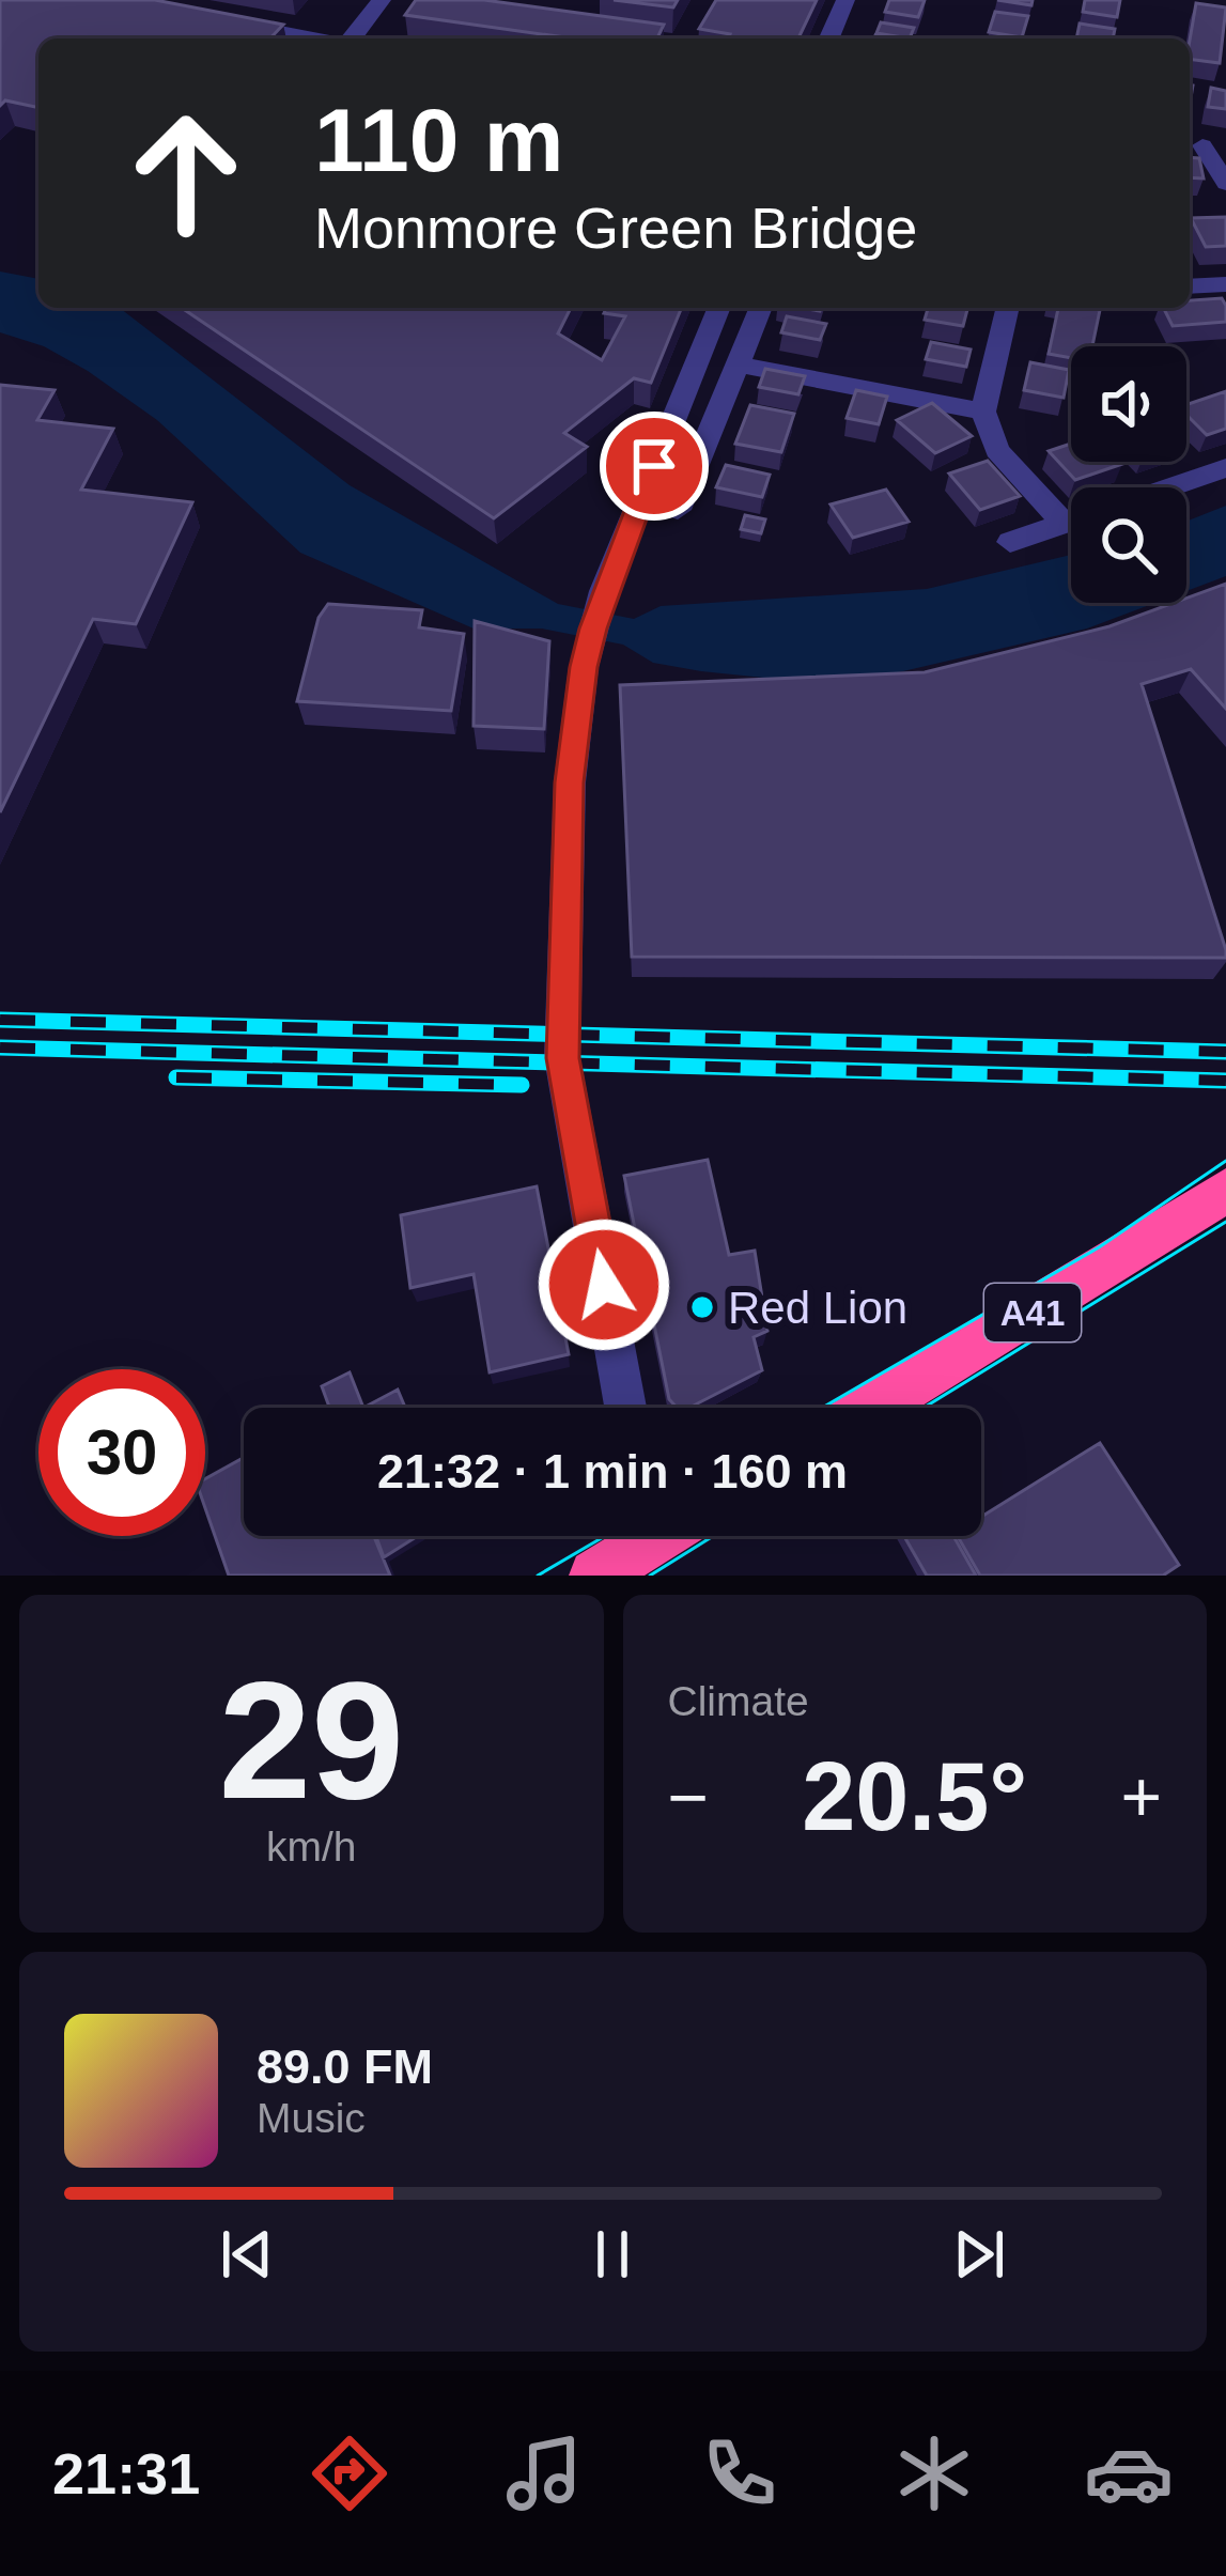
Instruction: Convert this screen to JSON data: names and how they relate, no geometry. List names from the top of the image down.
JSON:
{
  "streets": {
    "highway": ["A41"]
  },
  "places": ["Red Lion"],
  "page": {
    "turn": ["110 m", "Monmore Green Bridge"],
    "limit": "30",
    "trip": "21:32 · 1 min · 160 m",
    "tile": [
      ["29", "km/h"],
      "Climate"
    ],
    "heat": ["−", "20.5°", "+"],
    "song": ["89.0 FM", "Music"],
    "tabs": "21:31"
  }
}
